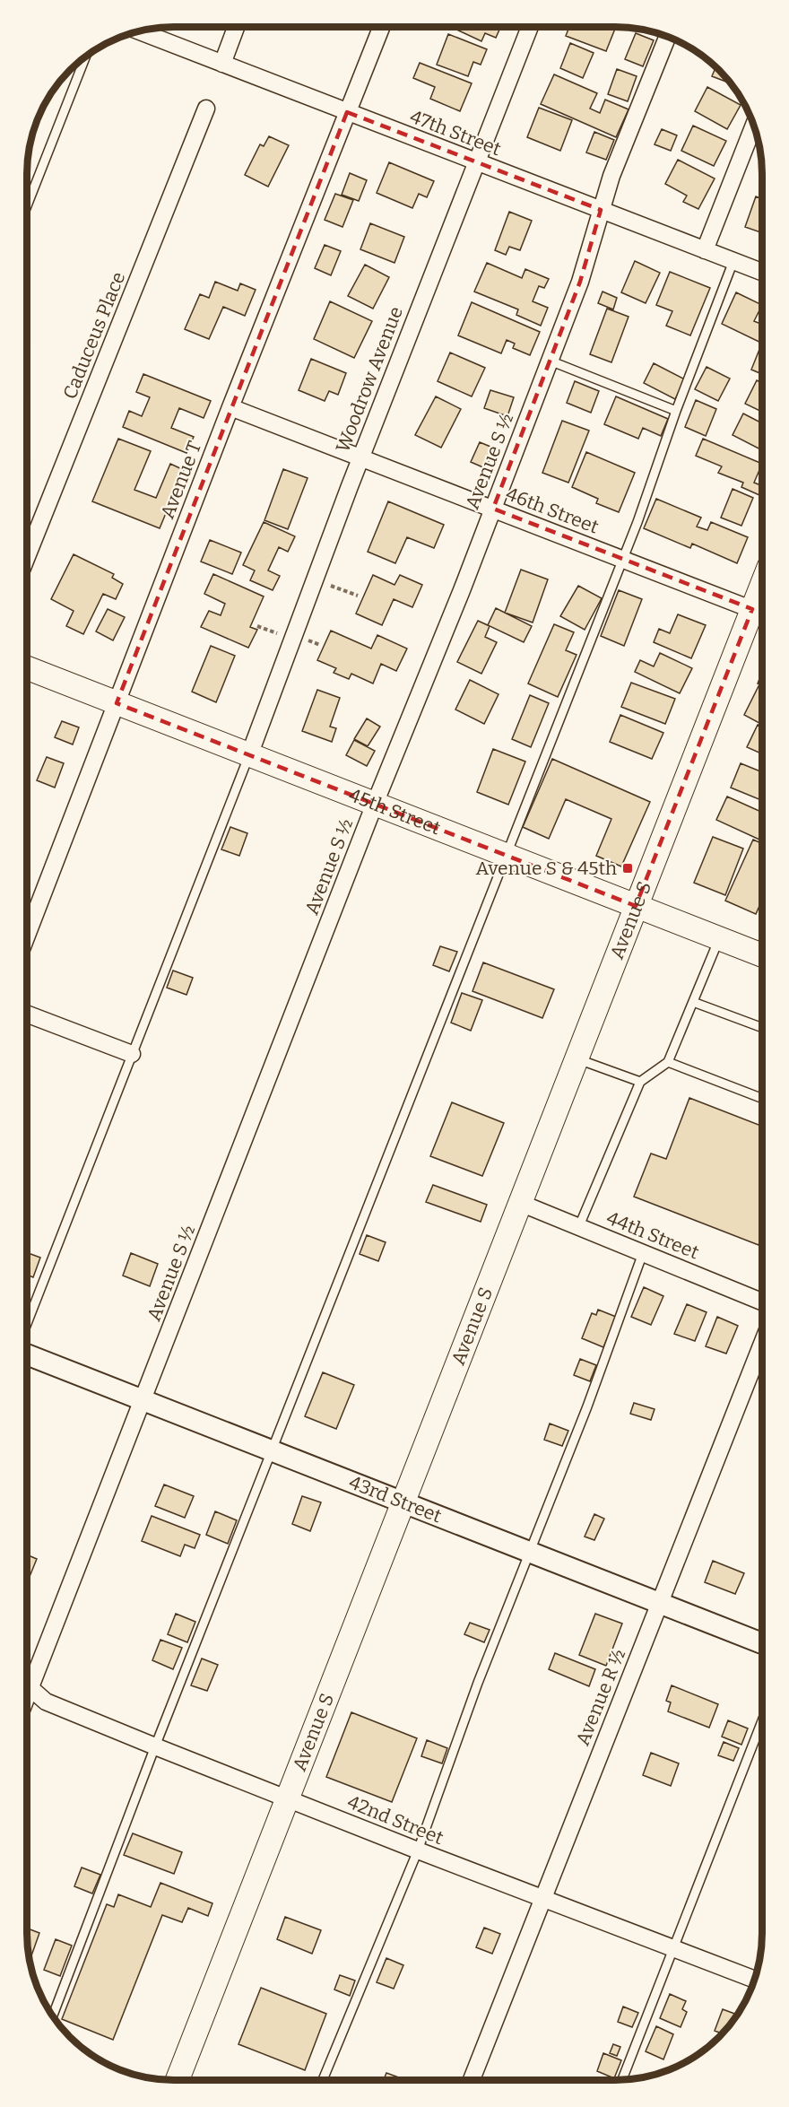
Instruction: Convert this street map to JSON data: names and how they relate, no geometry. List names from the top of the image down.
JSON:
{
  "streets": {
    "main road": ["45th Street", "Avenue S"],
    "street": [
      "47th Street",
      "Caduceus Place",
      "Woodrow Avenue",
      "Avenue S ½",
      "Avenue T",
      "46th Street",
      "44th Street",
      "43rd Street",
      "Avenue R ½",
      "42nd Street"
    ]
  },
  "crossings": [
    ["47th Street", "Woodrow Avenue"],
    ["47th Street", "Avenue S ½"],
    ["47th Street", "Avenue T"],
    ["Woodrow Avenue", "46th Street"],
    ["Woodrow Avenue", "45th Street"],
    ["Avenue S ½", "46th Street"],
    ["Avenue S ½", "45th Street"],
    ["Avenue S ½", "43rd Street"],
    ["Avenue T", "46th Street"],
    ["Avenue T", "45th Street"],
    ["46th Street", "Avenue S"],
    ["45th Street", "Avenue S"],
    ["Avenue S", "44th Street"],
    ["Avenue S", "43rd Street"],
    ["Avenue S", "42nd Street"],
    ["43rd Street", "Avenue R ½"],
    ["Avenue R ½", "42nd Street"]
  ],
  "places": {
    "transit": ["Avenue S & 45th"]
  }
}
